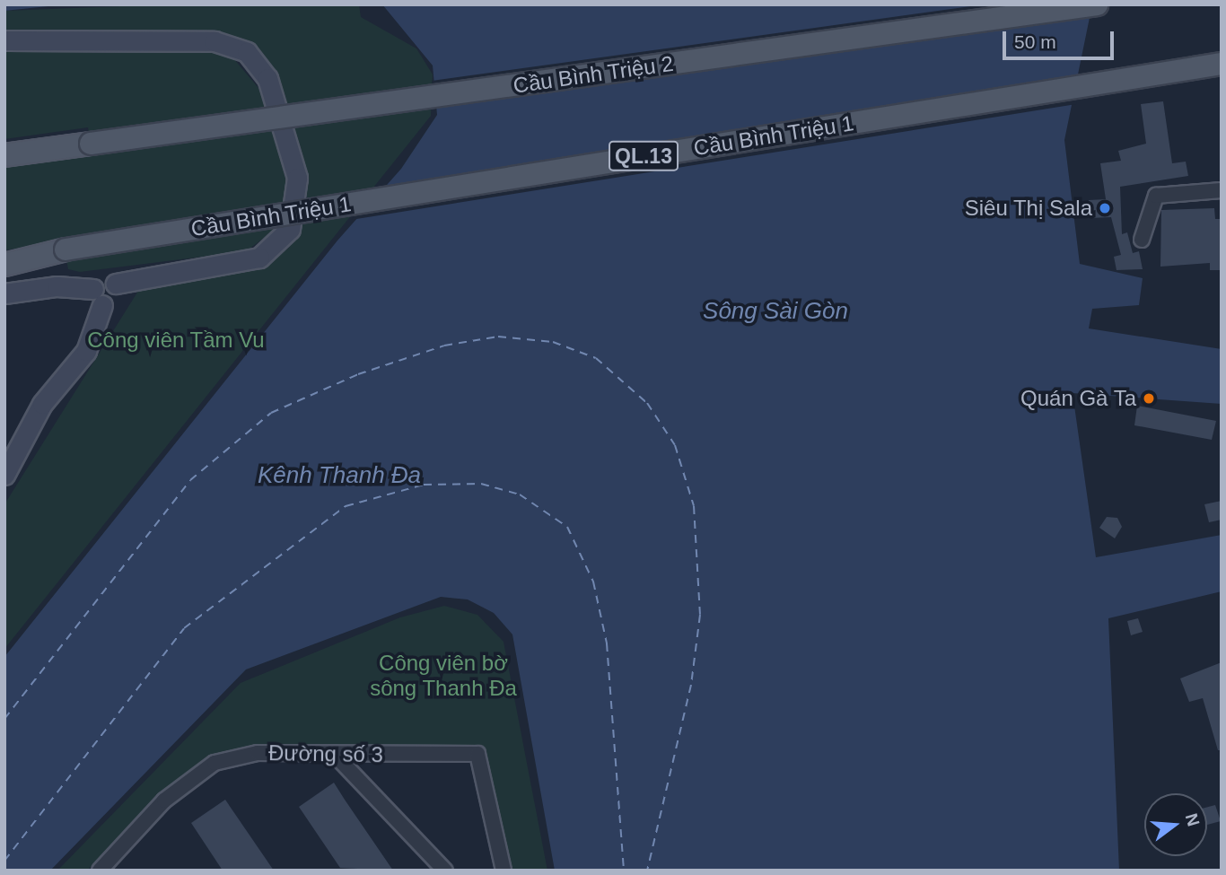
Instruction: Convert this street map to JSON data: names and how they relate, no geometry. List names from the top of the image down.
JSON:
{
  "streets": {
    "main road": ["Cầu Bình Triệu 2", "Cầu Bình Triệu 1", "QL.13"],
    "street": ["Đường số 3"]
  },
  "crossings": [
    ["Cầu Bình Triệu 1", "QL.13"]
  ],
  "water": ["Sông Sài Gòn", "Kênh Thanh Đa"],
  "parks": ["Công viên Tầm Vu", "Công viên bờ sông Thanh Đa"],
  "places": ["Siêu Thị Sala", "Quán Gà Ta"],
  "scale_bar": "50 m",
  "north": "right"
}
